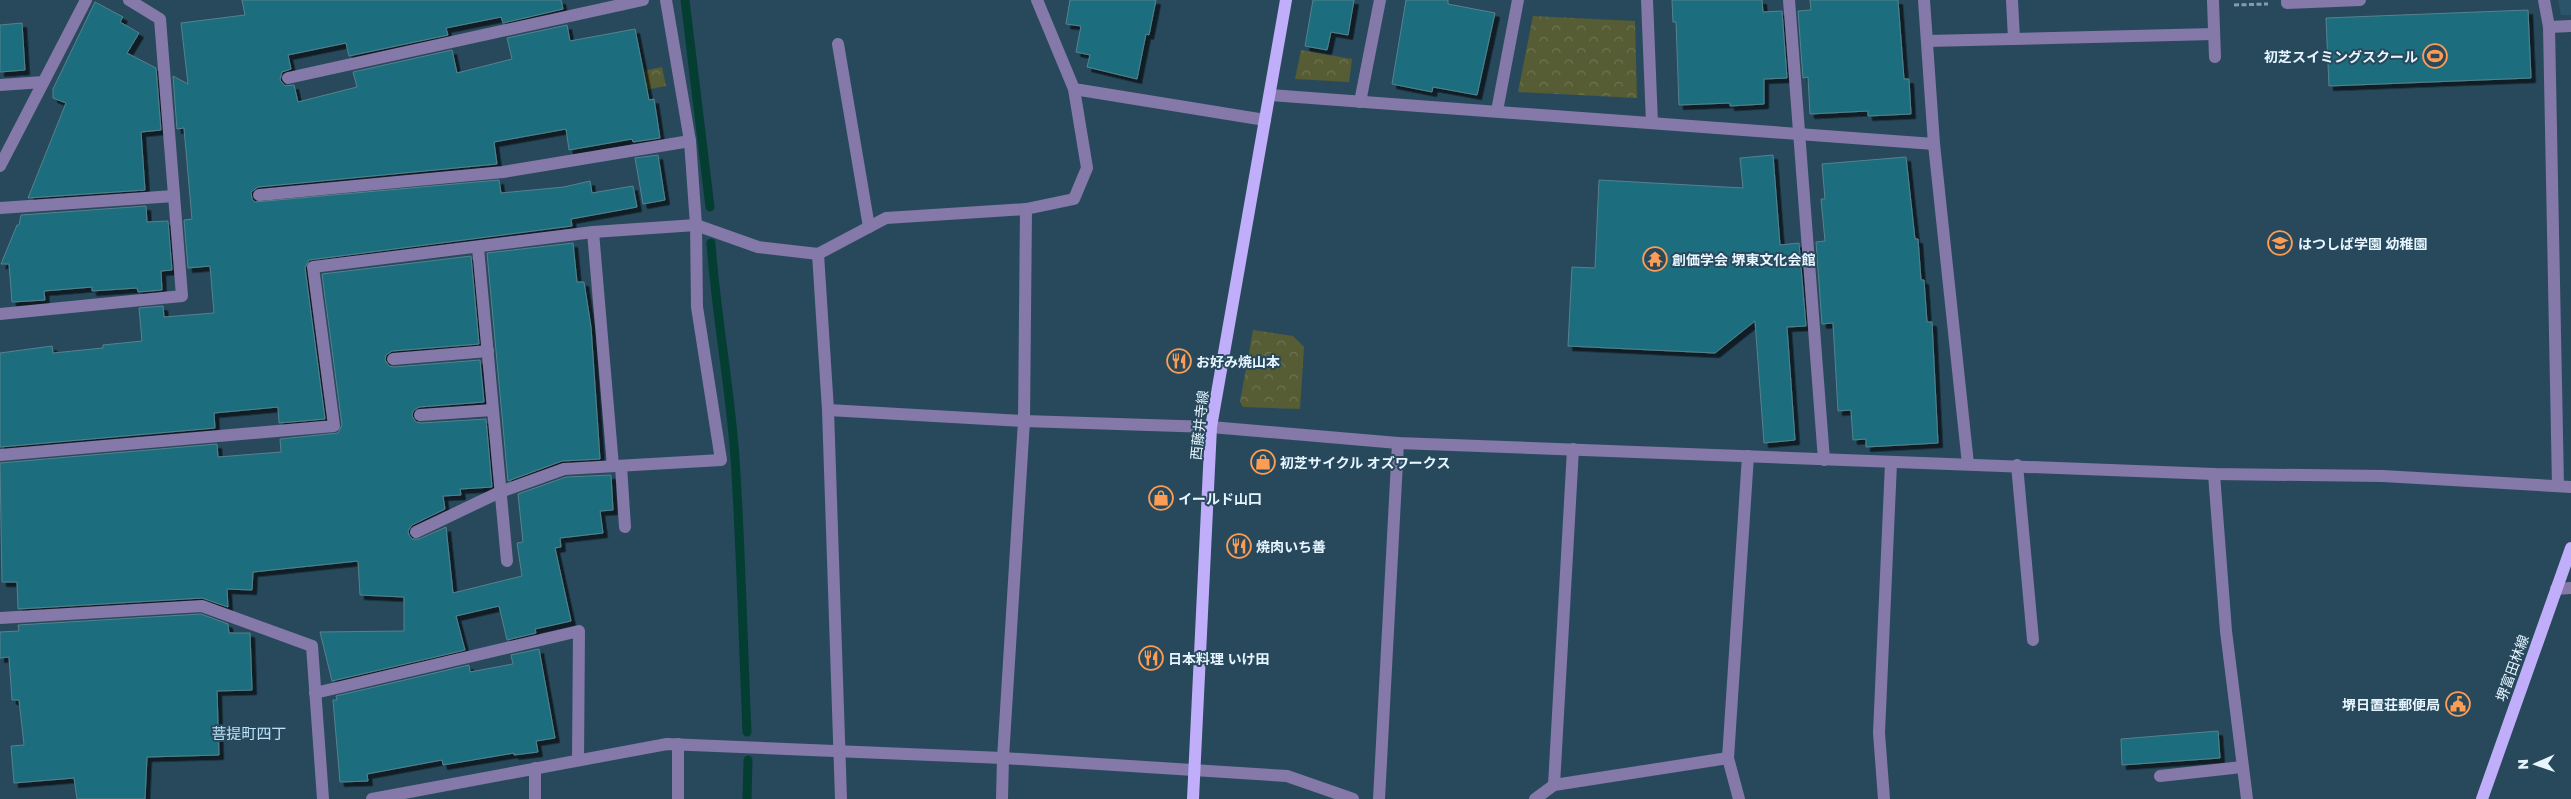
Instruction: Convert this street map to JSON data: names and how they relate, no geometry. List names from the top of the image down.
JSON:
{
  "streets": {
    "main road": ["西藤井寺線", "堺富田林線"]
  },
  "districts": ["菩提町四丁"],
  "places": {
    "sports": ["初芝スイミングスクール"],
    "school or university": ["はつしば学園 幼稚園"],
    "temple": ["創価学会 堺東文化会館"],
    "restaurant": ["お好み焼山本", "焼肉いち善", "日本料理 いけ田"],
    "shop": ["初芝サイクル オズワークス", "イールド山口"],
    "public building": ["堺日置荘郵便局"]
  },
  "north": "left"
}
